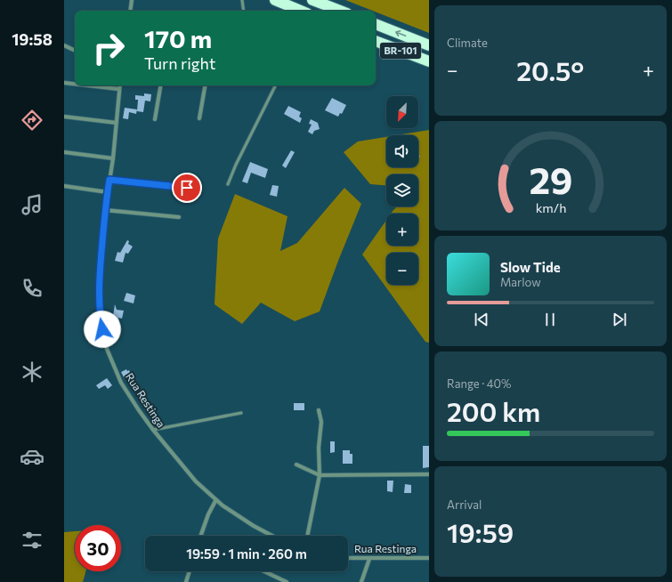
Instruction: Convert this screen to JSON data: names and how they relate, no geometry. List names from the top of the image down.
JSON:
{
  "streets": {
    "highway": ["BR-101"],
    "street": ["Rua Restinga"]
  },
  "north": "bottom left",
  "page": {
    "tabs": "19:58",
    "tile": [
      "Climate",
      ["Range · 40%", "200 km"],
      ["Arrival", "19:59"]
    ],
    "turn": ["170 m", "Turn right"],
    "heat": ["−", "20.5°", "+"],
    "map_buttons": ["+", "−"],
    "song": ["Slow Tide", "Marlow"],
    "limit": "30",
    "trip": "19:59 · 1 min · 260 m",
    "gauge": ["29", "km/h"]
  }
}
